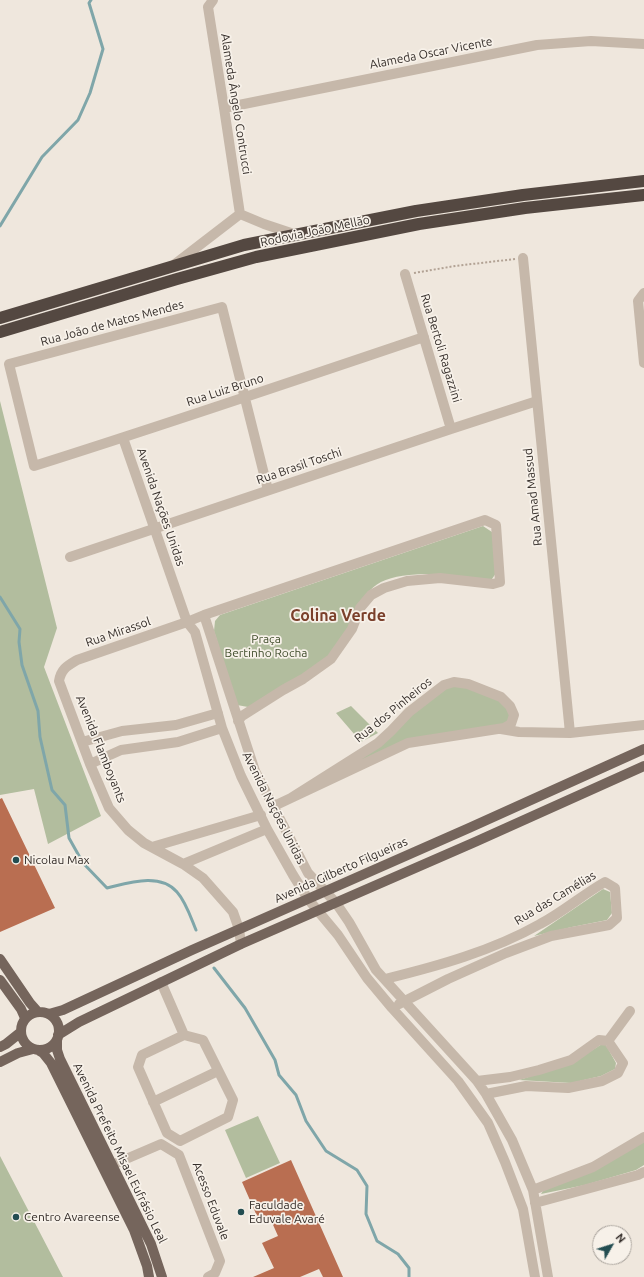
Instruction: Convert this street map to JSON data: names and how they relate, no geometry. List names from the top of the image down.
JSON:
{
  "streets": {
    "highway": ["Rodovia João Mellão"],
    "main road": ["Avenida Gilberto Filgueiras", "Avenida Prefeito Misael Eufrásio Leal"],
    "street": [
      "Alameda Oscar Vicente",
      "Alameda Ângelo Contrucci",
      "Rua João de Matos Mendes",
      "Rua Bertoli Ragazzini",
      "Rua Luiz Bruno",
      "Rua Brasil Toschi",
      "Rua Amad Massud",
      "Avenida Nações Unidas",
      "Rua Mirassol",
      "Rua dos Pinheiros",
      "Avenida Flamboyants",
      "Rua das Camélias",
      "Acesso Eduvale"
    ]
  },
  "crossings": [
    ["Alameda Oscar Vicente", "Alameda Ângelo Contrucci"],
    ["Rua João de Matos Mendes", "Rua Luiz Bruno"],
    ["Rua Bertoli Ragazzini", "Rua Luiz Bruno"],
    ["Rua Bertoli Ragazzini", "Rua Brasil Toschi"],
    ["Rua Luiz Bruno", "Avenida Nações Unidas"],
    ["Rua Brasil Toschi", "Rua Amad Massud"],
    ["Rua Brasil Toschi", "Avenida Nações Unidas"],
    ["Rua Amad Massud", "Rua dos Pinheiros"],
    ["Avenida Nações Unidas", "Rua Mirassol"],
    ["Avenida Nações Unidas", "Rua dos Pinheiros"],
    ["Avenida Nações Unidas", "Avenida Gilberto Filgueiras"],
    ["Avenida Nações Unidas", "Rua das Camélias"],
    ["Rua Mirassol", "Avenida Flamboyants"],
    ["Avenida Flamboyants", "Avenida Gilberto Filgueiras"],
    ["Avenida Gilberto Filgueiras", "Avenida Prefeito Misael Eufrásio Leal"],
    ["Avenida Prefeito Misael Eufrásio Leal", "Acesso Eduvale"]
  ],
  "districts": ["Colina Verde"],
  "parks": ["Praça Bertinho Rocha"],
  "places": ["Nicolau Max", "Faculdade Eduvale Avaré", "Centro Avareense"],
  "north": "top right"
}
